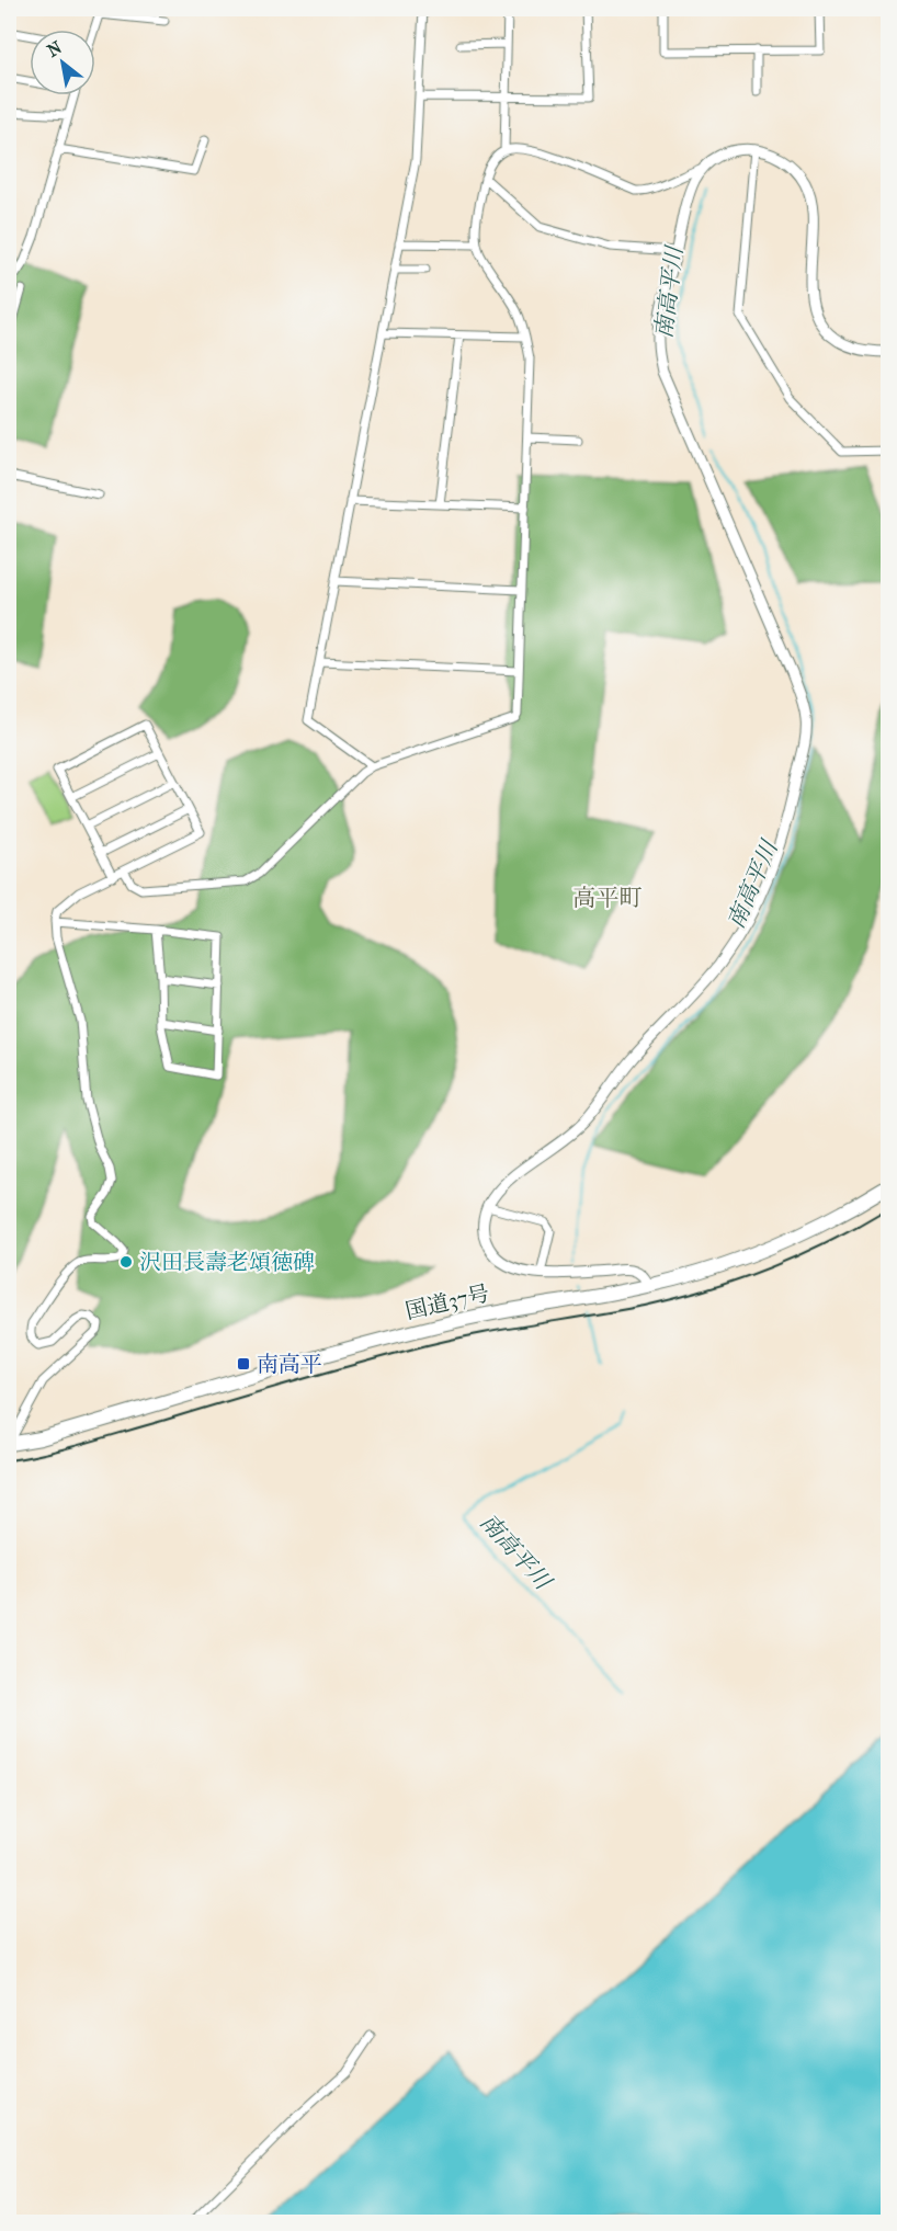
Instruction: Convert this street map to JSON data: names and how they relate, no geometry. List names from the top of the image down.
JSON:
{
  "streets": {
    "highway": ["国道37号"]
  },
  "districts": ["高平町"],
  "water": ["南高平川"],
  "places": {
    "other": ["沢田長壽老頌徳碑"],
    "transit": ["南高平"]
  },
  "north": "top left"
}
